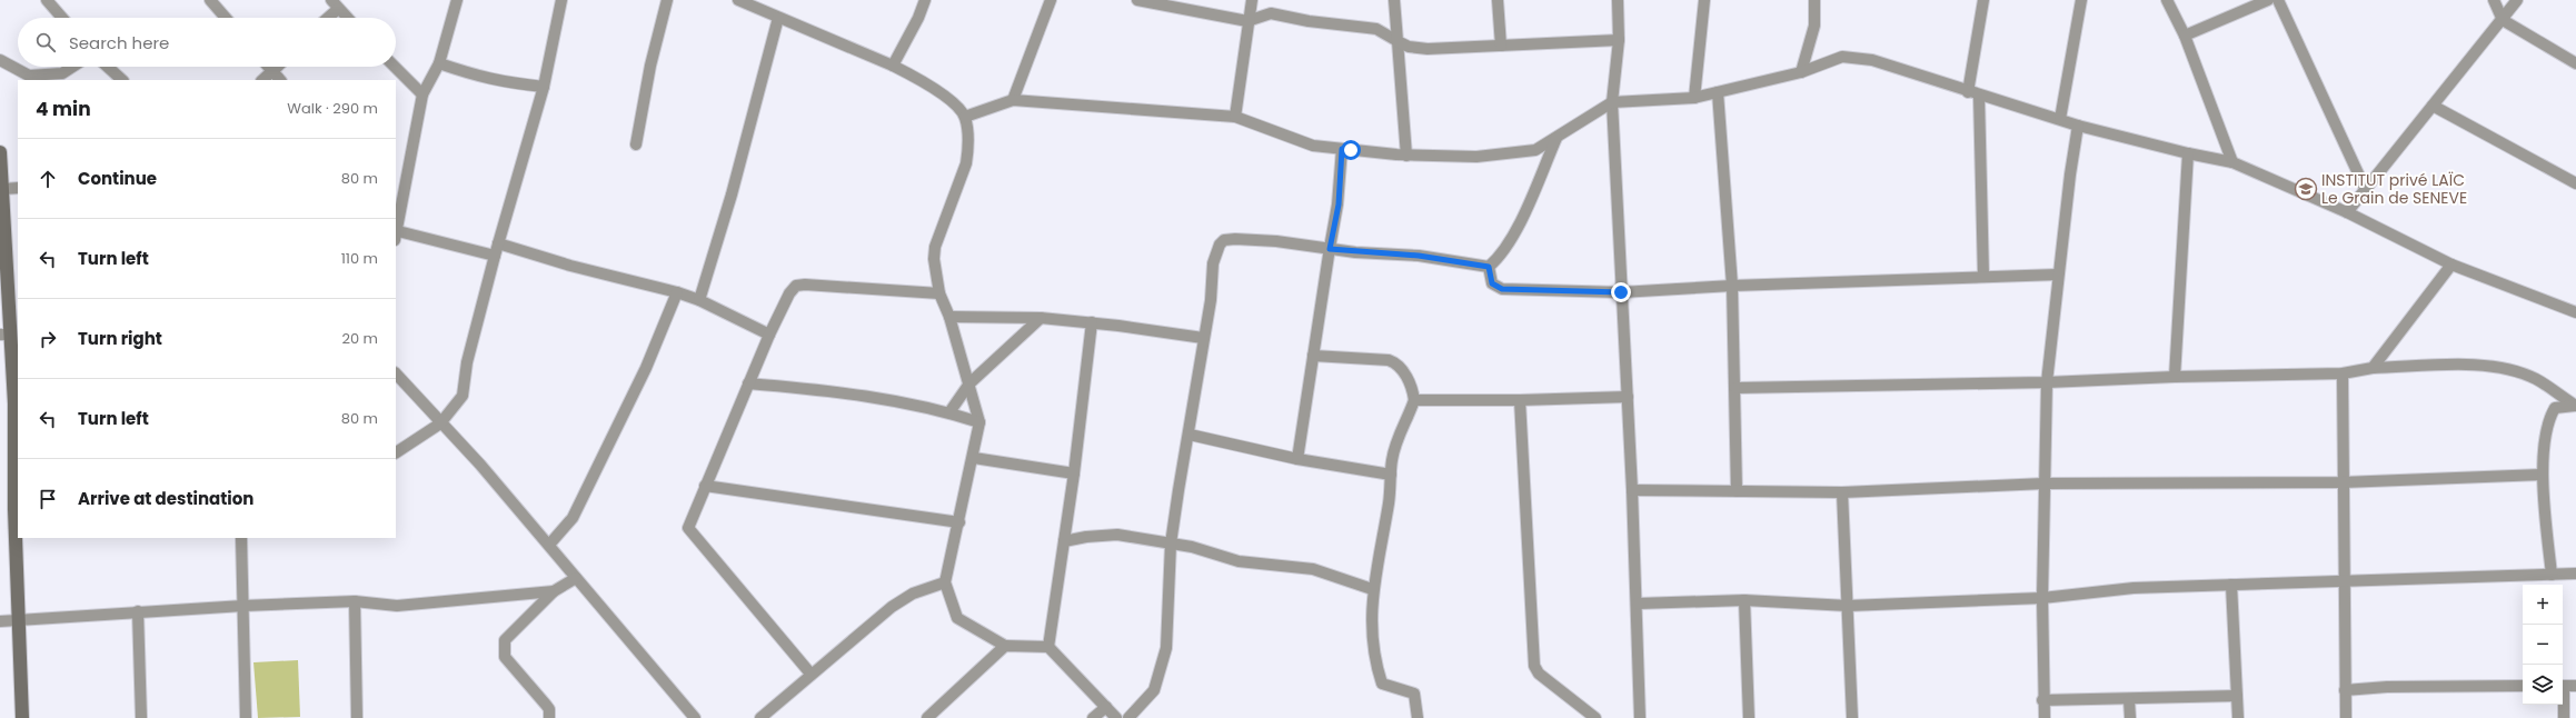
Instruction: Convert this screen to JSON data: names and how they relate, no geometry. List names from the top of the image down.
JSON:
{
  "places": {
    "school or university": ["INSTITUT privé LAÏC Le Grain de SENEVE"]
  },
  "page": {
    "search": "Search here",
    "heading": ["4 min", "Walk · 290 m"],
    "list": [
      ["Continue", "80 m"],
      ["Turn left", "110 m"],
      ["Turn right", "20 m"],
      ["Turn left", "80 m"],
      "Arrive at destination"
    ],
    "map_buttons": ["+", "−"]
  }
}
